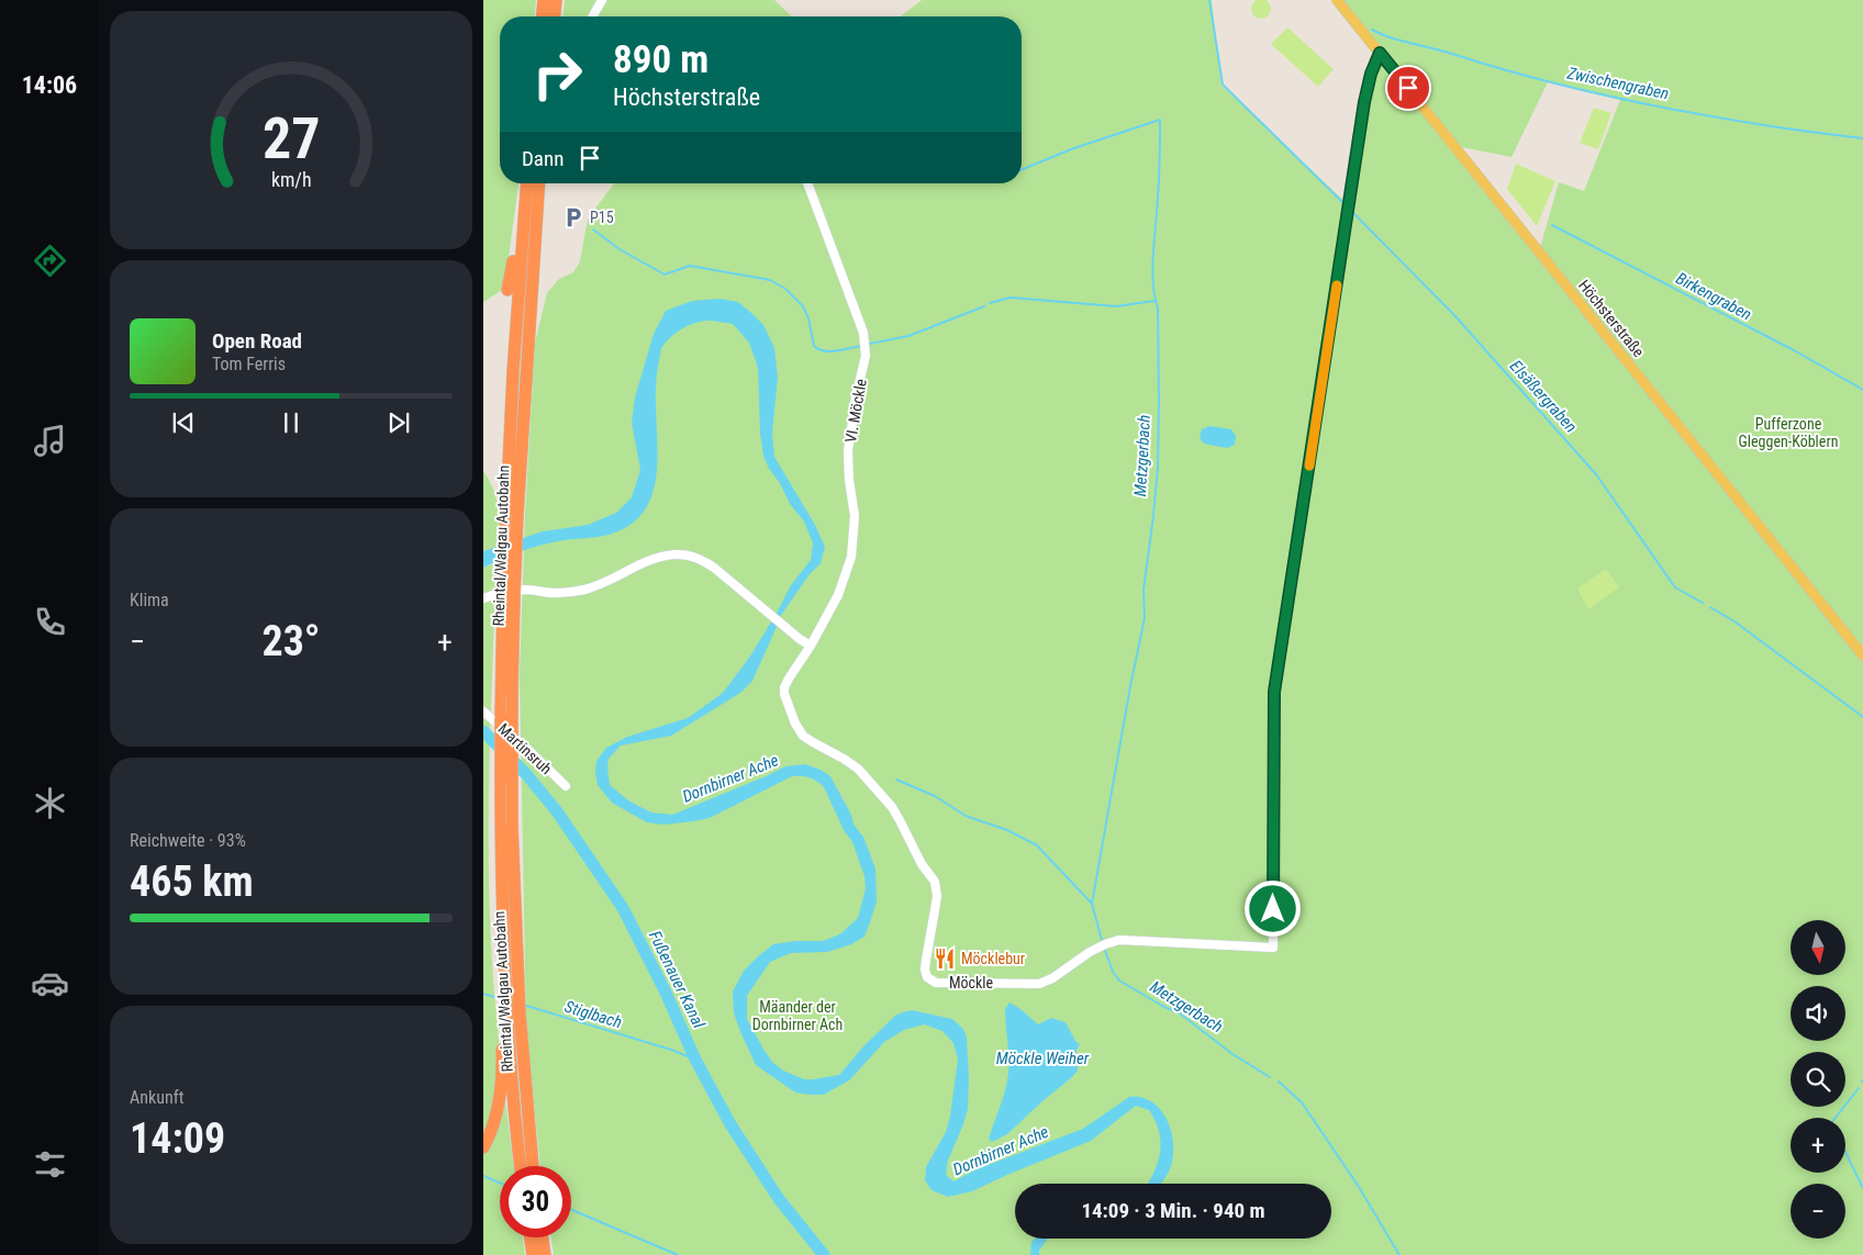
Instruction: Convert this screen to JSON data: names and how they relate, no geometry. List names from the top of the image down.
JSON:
{
  "streets": {
    "highway": ["Rheintal/Walgau Autobahn"],
    "main road": ["Höchsterstraße"],
    "street": ["VI. Möckle", "Martinsruh", "Möckle"]
  },
  "crossings": [
    ["Höchsterstraße", "Möckle"],
    ["VI. Möckle", "Möckle"]
  ],
  "water": [
    "Zwischengraben",
    "Birkengraben",
    "Elsäßergraben",
    "Metzgerbach",
    "Dornbirner Ache",
    "Fußenauer Kanal",
    "Stiglbach",
    "Möckle Weiher"
  ],
  "parks": ["Pufferzone Gleggen-Köblern", "Mäander der Dornbirner Ach"],
  "places": {
    "parking": ["P15"],
    "restaurant": ["Möcklebur"]
  },
  "north": "bottom",
  "page": {
    "tabs": "14:06",
    "turn": ["890 m", "Höchsterstraße"],
    "then": "Dann",
    "song": ["Open Road", "Tom Ferris"],
    "tile": [
      "Klima",
      ["Reichweite · 93%", "465 km"],
      ["Ankunft", "14:09"]
    ],
    "heat": ["−", "23°", "+"],
    "map_buttons": ["+", "−"],
    "limit": "30",
    "trip": "14:09 · 3 Min. · 940 m",
    "gauge": ["27", "km/h"]
  }
}
